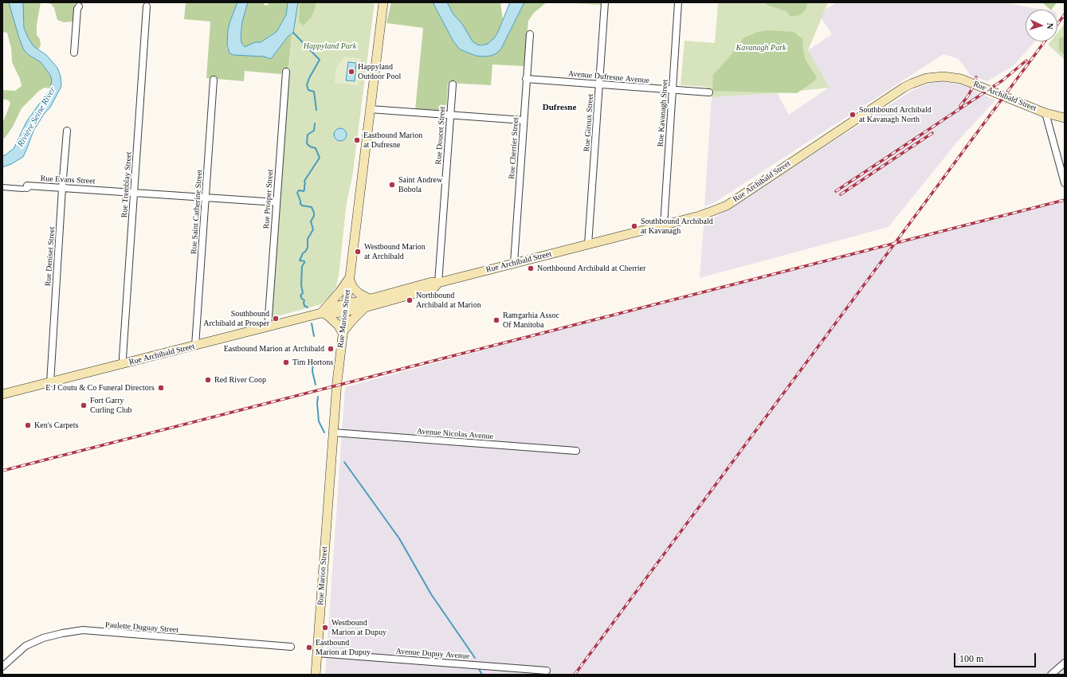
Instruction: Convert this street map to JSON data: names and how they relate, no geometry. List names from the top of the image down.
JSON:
{
  "streets": {
    "main road": ["Rue Archibald Street", "Rue Marion Street"],
    "street": [
      "Avenue Dufresne Avenue",
      "Rue Kavanagh Street",
      "Rue Giroux Street",
      "Rue Doucet Street",
      "Rue Cherrier Street",
      "Rue Evans Street",
      "Rue Tremblay Street",
      "Rue Prosper Street",
      "Rue Saint Catherine Street",
      "Rue Deniset Street",
      "Avenue Nicolas Avenue",
      "Paulette Duguay Street",
      "Avenue Dupuy Avenue"
    ]
  },
  "crossings": [
    ["Avenue Dufresne Avenue", "Rue Kavanagh Street"],
    ["Avenue Dufresne Avenue", "Rue Giroux Street"],
    ["Avenue Dufresne Avenue", "Rue Cherrier Street"],
    ["Rue Archibald Street", "Rue Kavanagh Street"],
    ["Rue Archibald Street", "Rue Giroux Street"],
    ["Rue Archibald Street", "Rue Doucet Street"],
    ["Rue Archibald Street", "Rue Cherrier Street"],
    ["Rue Archibald Street", "Rue Tremblay Street"],
    ["Rue Archibald Street", "Rue Prosper Street"],
    ["Rue Archibald Street", "Rue Saint Catherine Street"],
    ["Rue Archibald Street", "Rue Deniset Street"],
    ["Rue Archibald Street", "Rue Marion Street"],
    ["Rue Evans Street", "Rue Tremblay Street"],
    ["Rue Evans Street", "Rue Prosper Street"],
    ["Rue Evans Street", "Rue Saint Catherine Street"],
    ["Rue Evans Street", "Rue Deniset Street"],
    ["Rue Marion Street", "Avenue Nicolas Avenue"],
    ["Rue Marion Street", "Avenue Dupuy Avenue"]
  ],
  "districts": ["Dufresne"],
  "water": ["Rivière Seine River"],
  "parks": ["Happyland Park", "Kavanagh Park"],
  "places": [
    "Happyland Outdoor Pool",
    "Southbound Archibald at Kavanagh North",
    "Eastbound Marion at Dufresne",
    "Saint Andrew Bobola",
    "Southbound Archibald at Kavanagh",
    "Westbound Marion at Archibald",
    "Northbound Archibald at Cherrier",
    "Northbound Archibald at Marion",
    "Southbound Archibald at Prosper",
    "Ramgarhia Assoc Of Manitoba",
    "Eastbound Marion at Archibald",
    "Tim Hortons",
    "Red River Coop",
    "E J Coutu & Co Funeral Directors",
    "Fort Garry Curling Club",
    "Ken's Carpets",
    "Westbound Marion at Dupuy",
    "Eastbound Marion at Dupuy"
  ],
  "scale_bar": "100 m",
  "north": "right"
}
